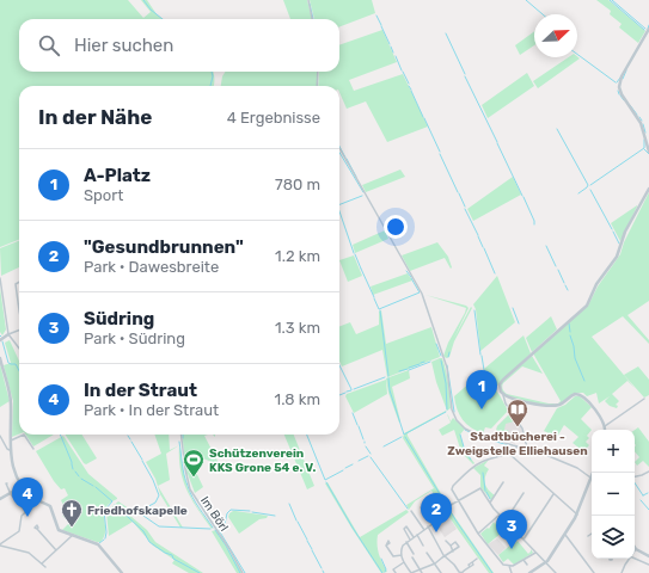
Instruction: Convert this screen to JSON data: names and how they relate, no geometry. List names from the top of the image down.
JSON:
{
  "streets": {
    "street": ["Im Börl"]
  },
  "places": {
    "library": ["Stadtbücherei - Zweigstelle Elliehausen"],
    "sports": ["Schützenverein KKS Grone 54 e. V."],
    "church": ["Friedhofskapelle"]
  },
  "north": "top right",
  "page": {
    "search": "Hier suchen",
    "heading": ["In der Nähe", "4 Ergebnisse"],
    "list": [
      {
        "mark": "1",
        "name": "A-Platz",
        "note": "Sport",
        "value": "780 m"
      },
      {
        "mark": "2",
        "name": "\"Gesundbrunnen\"",
        "note": "Park · Dawesbreite",
        "value": "1.2 km"
      },
      {
        "mark": "3",
        "name": "Südring",
        "note": "Park · Südring",
        "value": "1.3 km"
      },
      {
        "mark": "4",
        "name": "In der Straut",
        "note": "Park · In der Straut",
        "value": "1.8 km"
      }
    ],
    "pins": [
      "1",
      "4",
      "2",
      "3"
    ],
    "map_buttons": ["+", "−"]
  }
}
